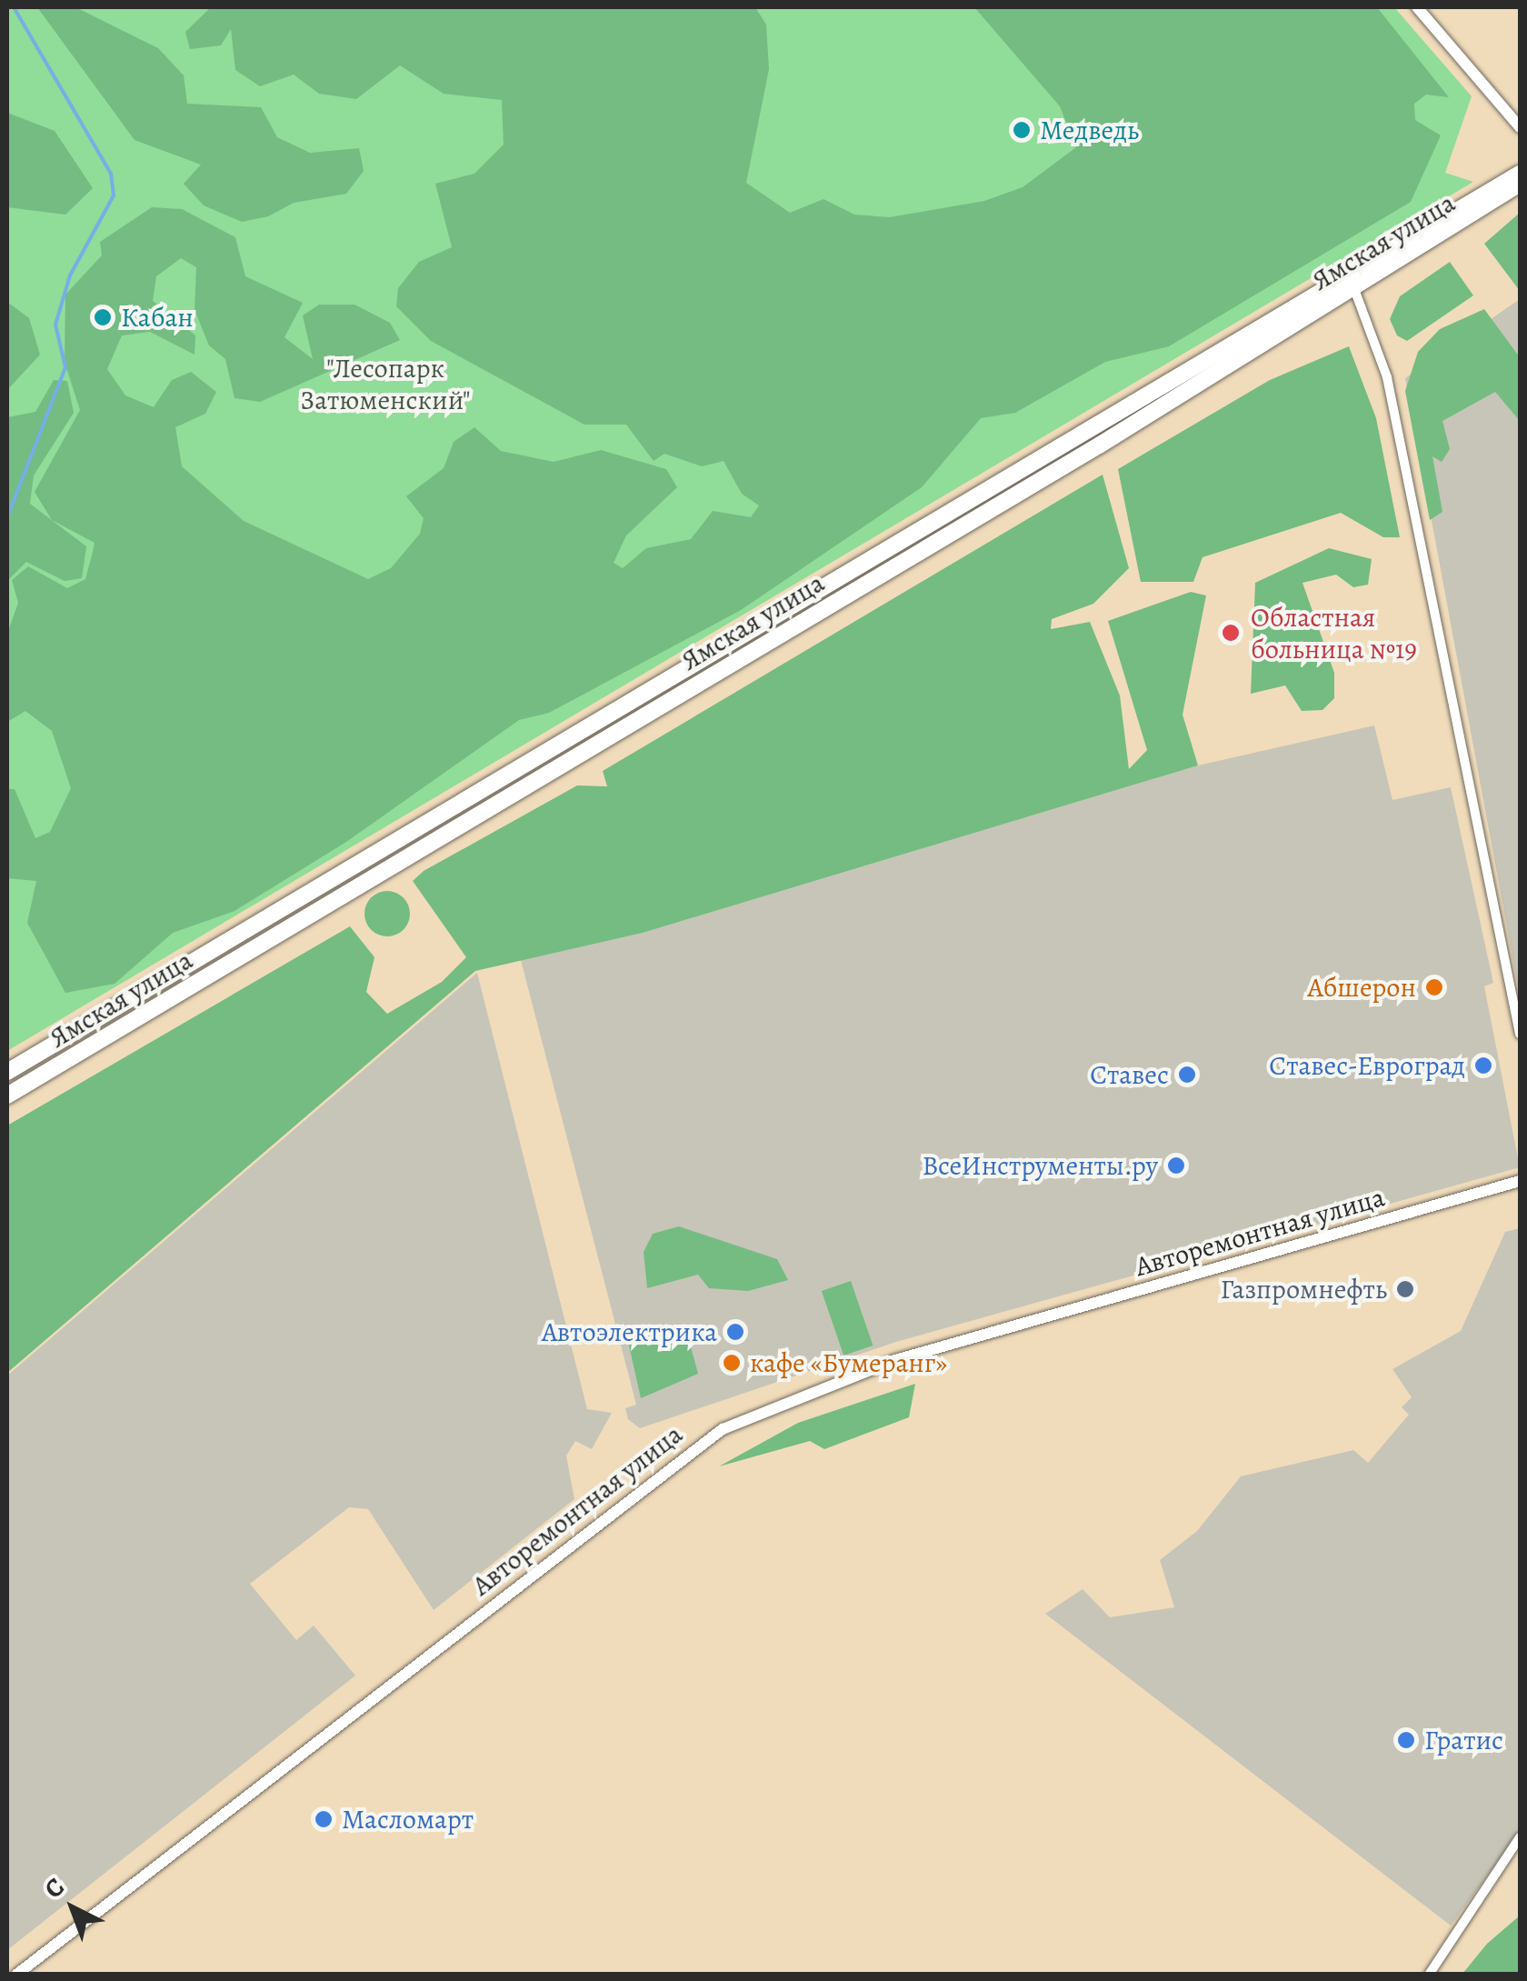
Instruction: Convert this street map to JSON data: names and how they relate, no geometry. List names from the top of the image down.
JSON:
{
  "streets": {
    "main road": ["Ямская улица"],
    "street": ["Авторемонтная улица"]
  },
  "parks": ["\"Лесопарк Затюменский\""],
  "places": [
    "Медведь",
    "Кабан",
    "Областная больница №19",
    "Абшерон",
    "Ставес-Евроград",
    "Ставес",
    "ВсеИнструменты.ру",
    "Газпромнефть",
    "Автоэлектрика",
    "кафе «Бумеранг»",
    "Гратис",
    "Масломарт"
  ],
  "north": "top left"
}
